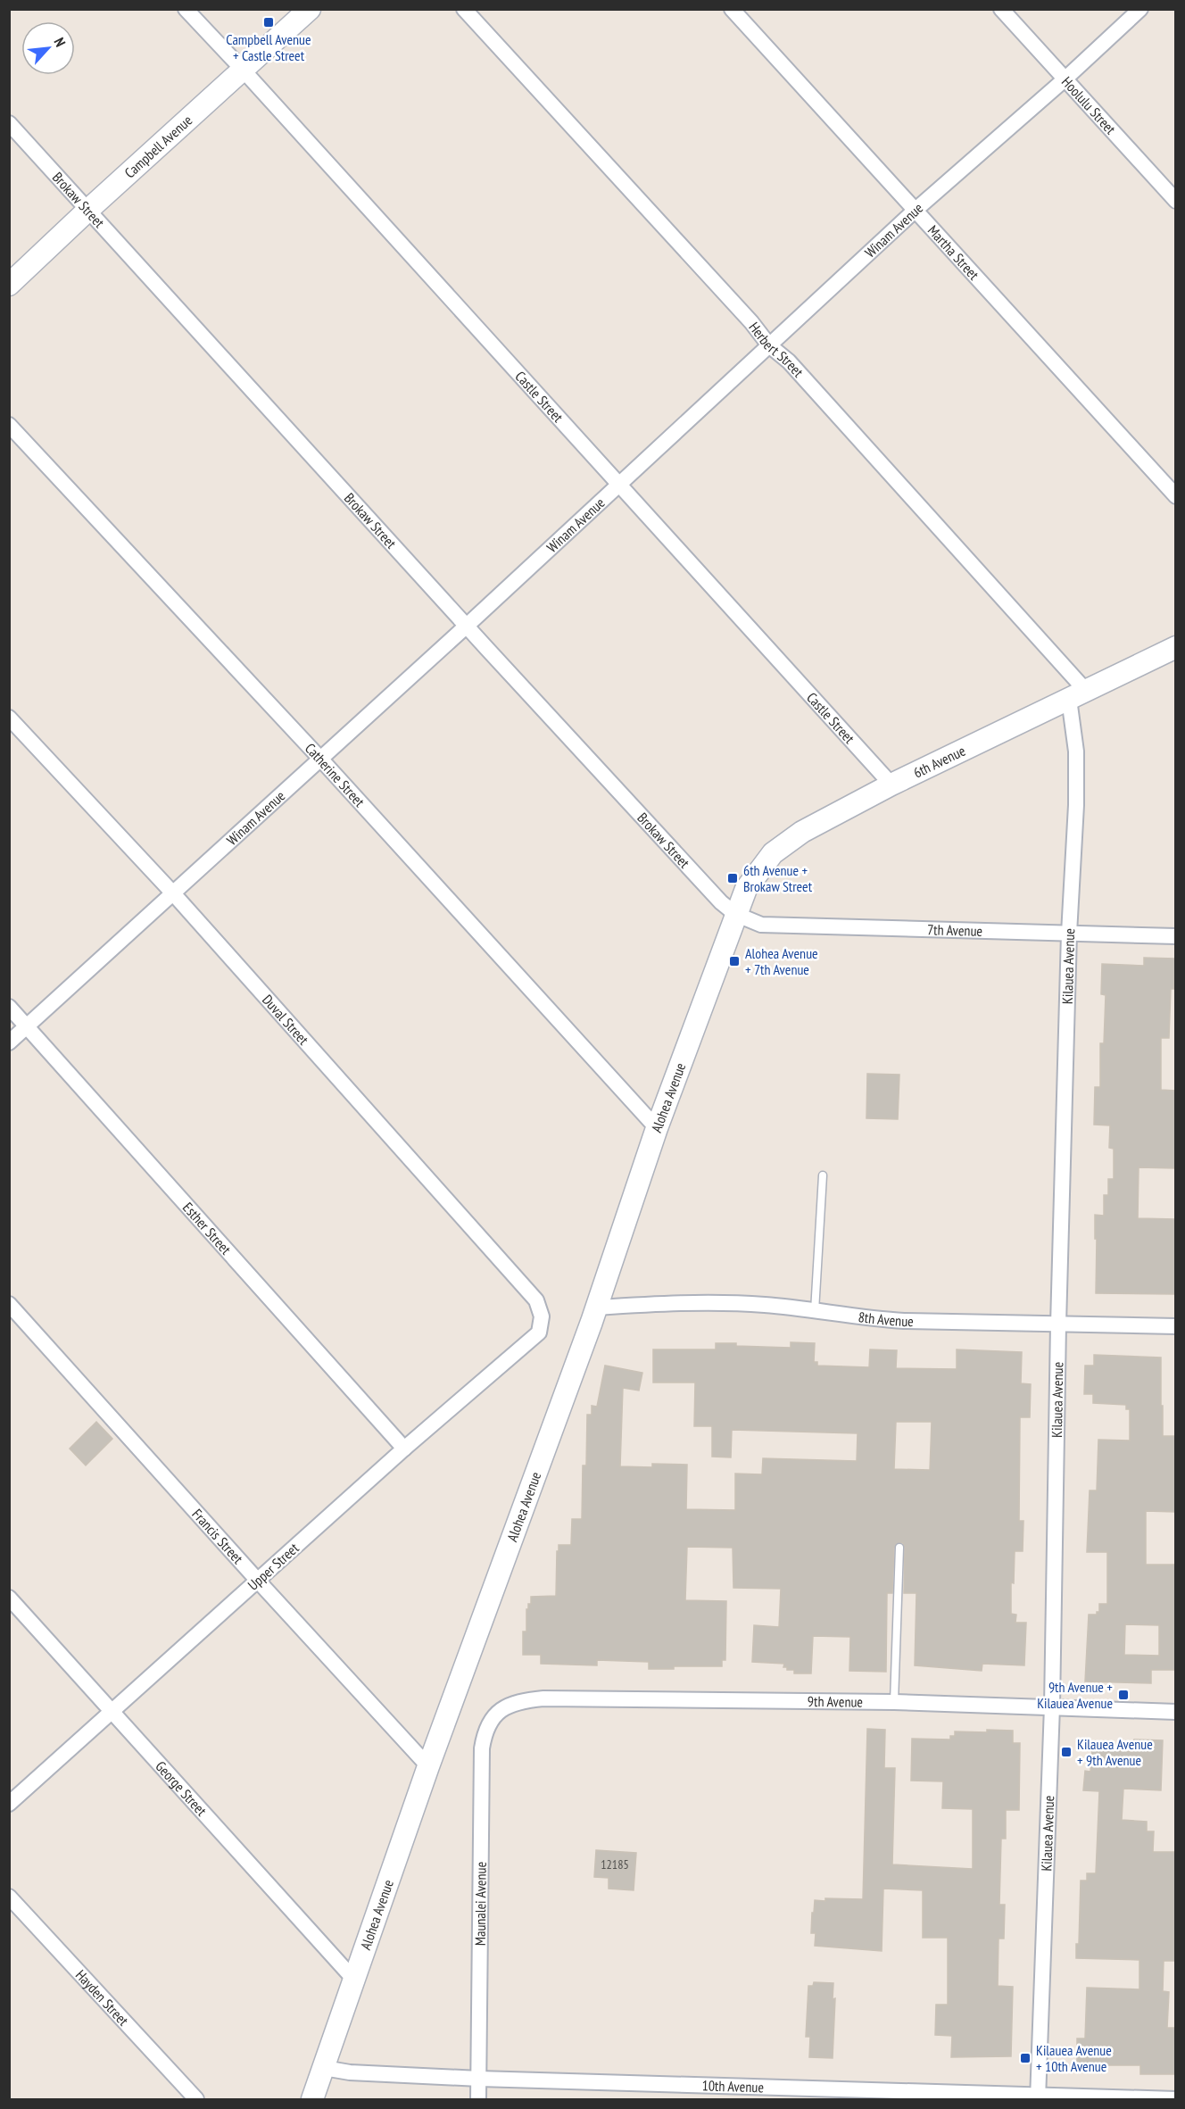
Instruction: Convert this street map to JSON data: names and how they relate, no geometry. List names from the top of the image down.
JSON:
{
  "streets": {
    "street": [
      "Hoolulu Street",
      "Campbell Avenue",
      "Brokaw Street",
      "Winam Avenue",
      "Martha Street",
      "Herbert Street",
      "Castle Street",
      "6th Avenue",
      "Catherine Street",
      "7th Avenue",
      "Kilauea Avenue",
      "Duval Street",
      "Alohea Avenue",
      "Esther Street",
      "8th Avenue",
      "Francis Street",
      "Upper Street",
      "9th Avenue",
      "George Street",
      "Maunalei Avenue",
      "Hayden Street",
      "10th Avenue"
    ]
  },
  "crossings": [
    ["Hoolulu Street", "Winam Avenue"],
    ["Campbell Avenue", "Brokaw Street"],
    ["Campbell Avenue", "Castle Street"],
    ["Brokaw Street", "Winam Avenue"],
    ["Brokaw Street", "6th Avenue"],
    ["Brokaw Street", "7th Avenue"],
    ["Brokaw Street", "Alohea Avenue"],
    ["Winam Avenue", "Martha Street"],
    ["Winam Avenue", "Herbert Street"],
    ["Winam Avenue", "Castle Street"],
    ["Winam Avenue", "Catherine Street"],
    ["Winam Avenue", "Duval Street"],
    ["Winam Avenue", "Esther Street"],
    ["Herbert Street", "6th Avenue"],
    ["Herbert Street", "Kilauea Avenue"],
    ["Castle Street", "6th Avenue"],
    ["6th Avenue", "7th Avenue"],
    ["6th Avenue", "Kilauea Avenue"],
    ["6th Avenue", "Alohea Avenue"],
    ["Catherine Street", "Alohea Avenue"],
    ["7th Avenue", "Kilauea Avenue"],
    ["7th Avenue", "Alohea Avenue"],
    ["Kilauea Avenue", "8th Avenue"],
    ["Kilauea Avenue", "9th Avenue"],
    ["Kilauea Avenue", "10th Avenue"],
    ["Duval Street", "Upper Street"],
    ["Alohea Avenue", "8th Avenue"],
    ["Alohea Avenue", "Francis Street"],
    ["Alohea Avenue", "George Street"],
    ["Alohea Avenue", "10th Avenue"],
    ["Esther Street", "Upper Street"],
    ["Francis Street", "Upper Street"],
    ["Upper Street", "George Street"],
    ["9th Avenue", "Maunalei Avenue"],
    ["Maunalei Avenue", "10th Avenue"]
  ],
  "places": {
    "transit": [
      "Campbell Avenue + Castle Street",
      "6th Avenue + Brokaw Street",
      "Alohea Avenue + 7th Avenue",
      "9th Avenue + Kilauea Avenue",
      "Kilauea Avenue + 9th Avenue",
      "Kilauea Avenue + 10th Avenue"
    ]
  },
  "house_numbers": ["12185"],
  "north": "top right"
}
